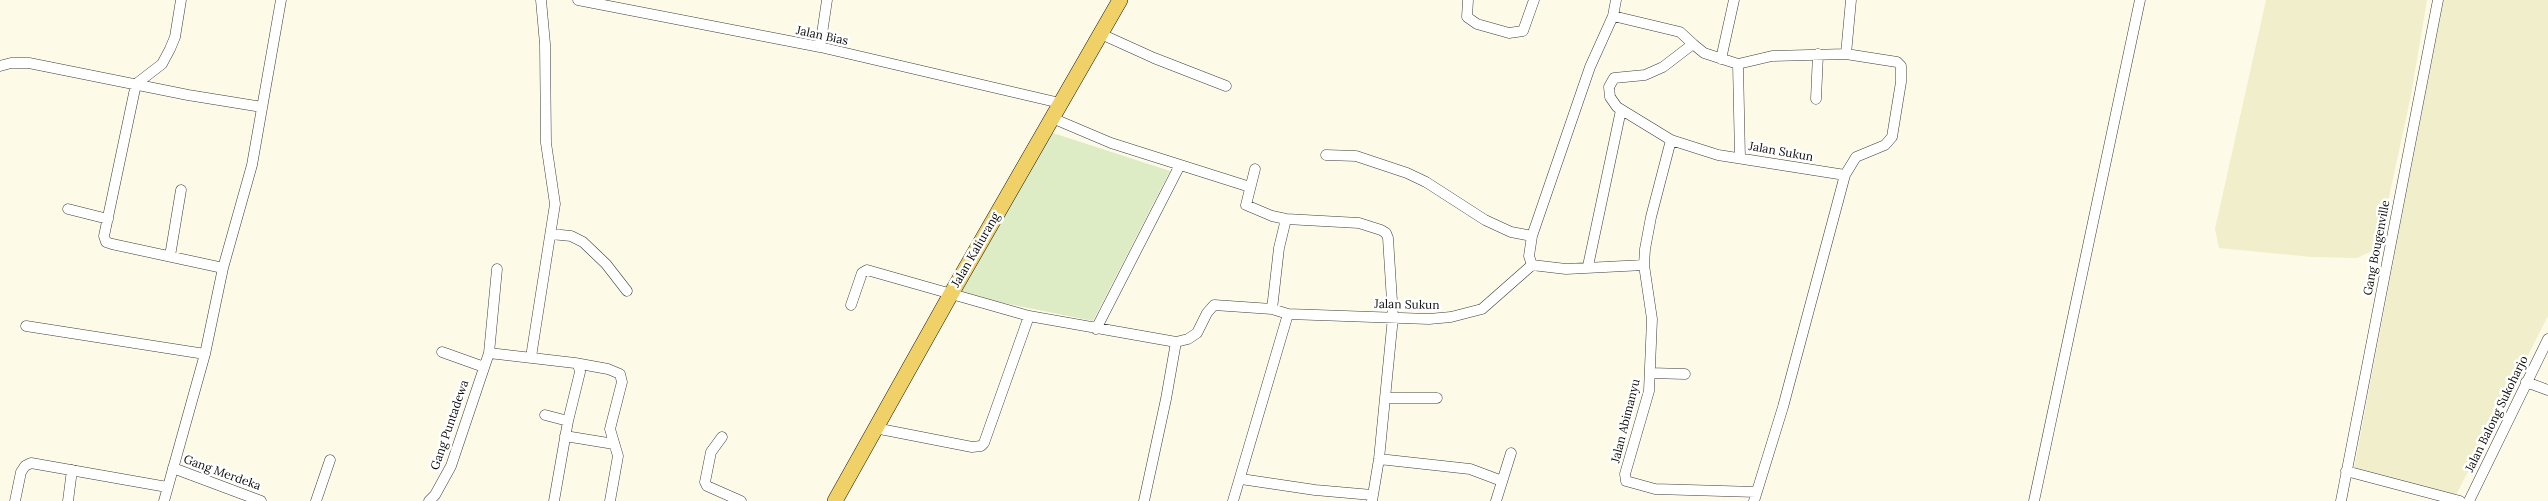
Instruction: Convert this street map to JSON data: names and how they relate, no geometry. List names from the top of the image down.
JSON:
{
  "streets": {
    "main road": ["Jalan Kaliurang"],
    "street": [
      "Jalan Bias",
      "Jalan Sukun",
      "Gang Bougenville",
      "Jalan Balong Sukoharjo",
      "Jalan Abimanyu",
      "Gang Puntadewa",
      "Gang Merdeka"
    ]
  },
  "crossings": [
    ["Jalan Bias", "Jalan Kaliurang"]
  ]
}
